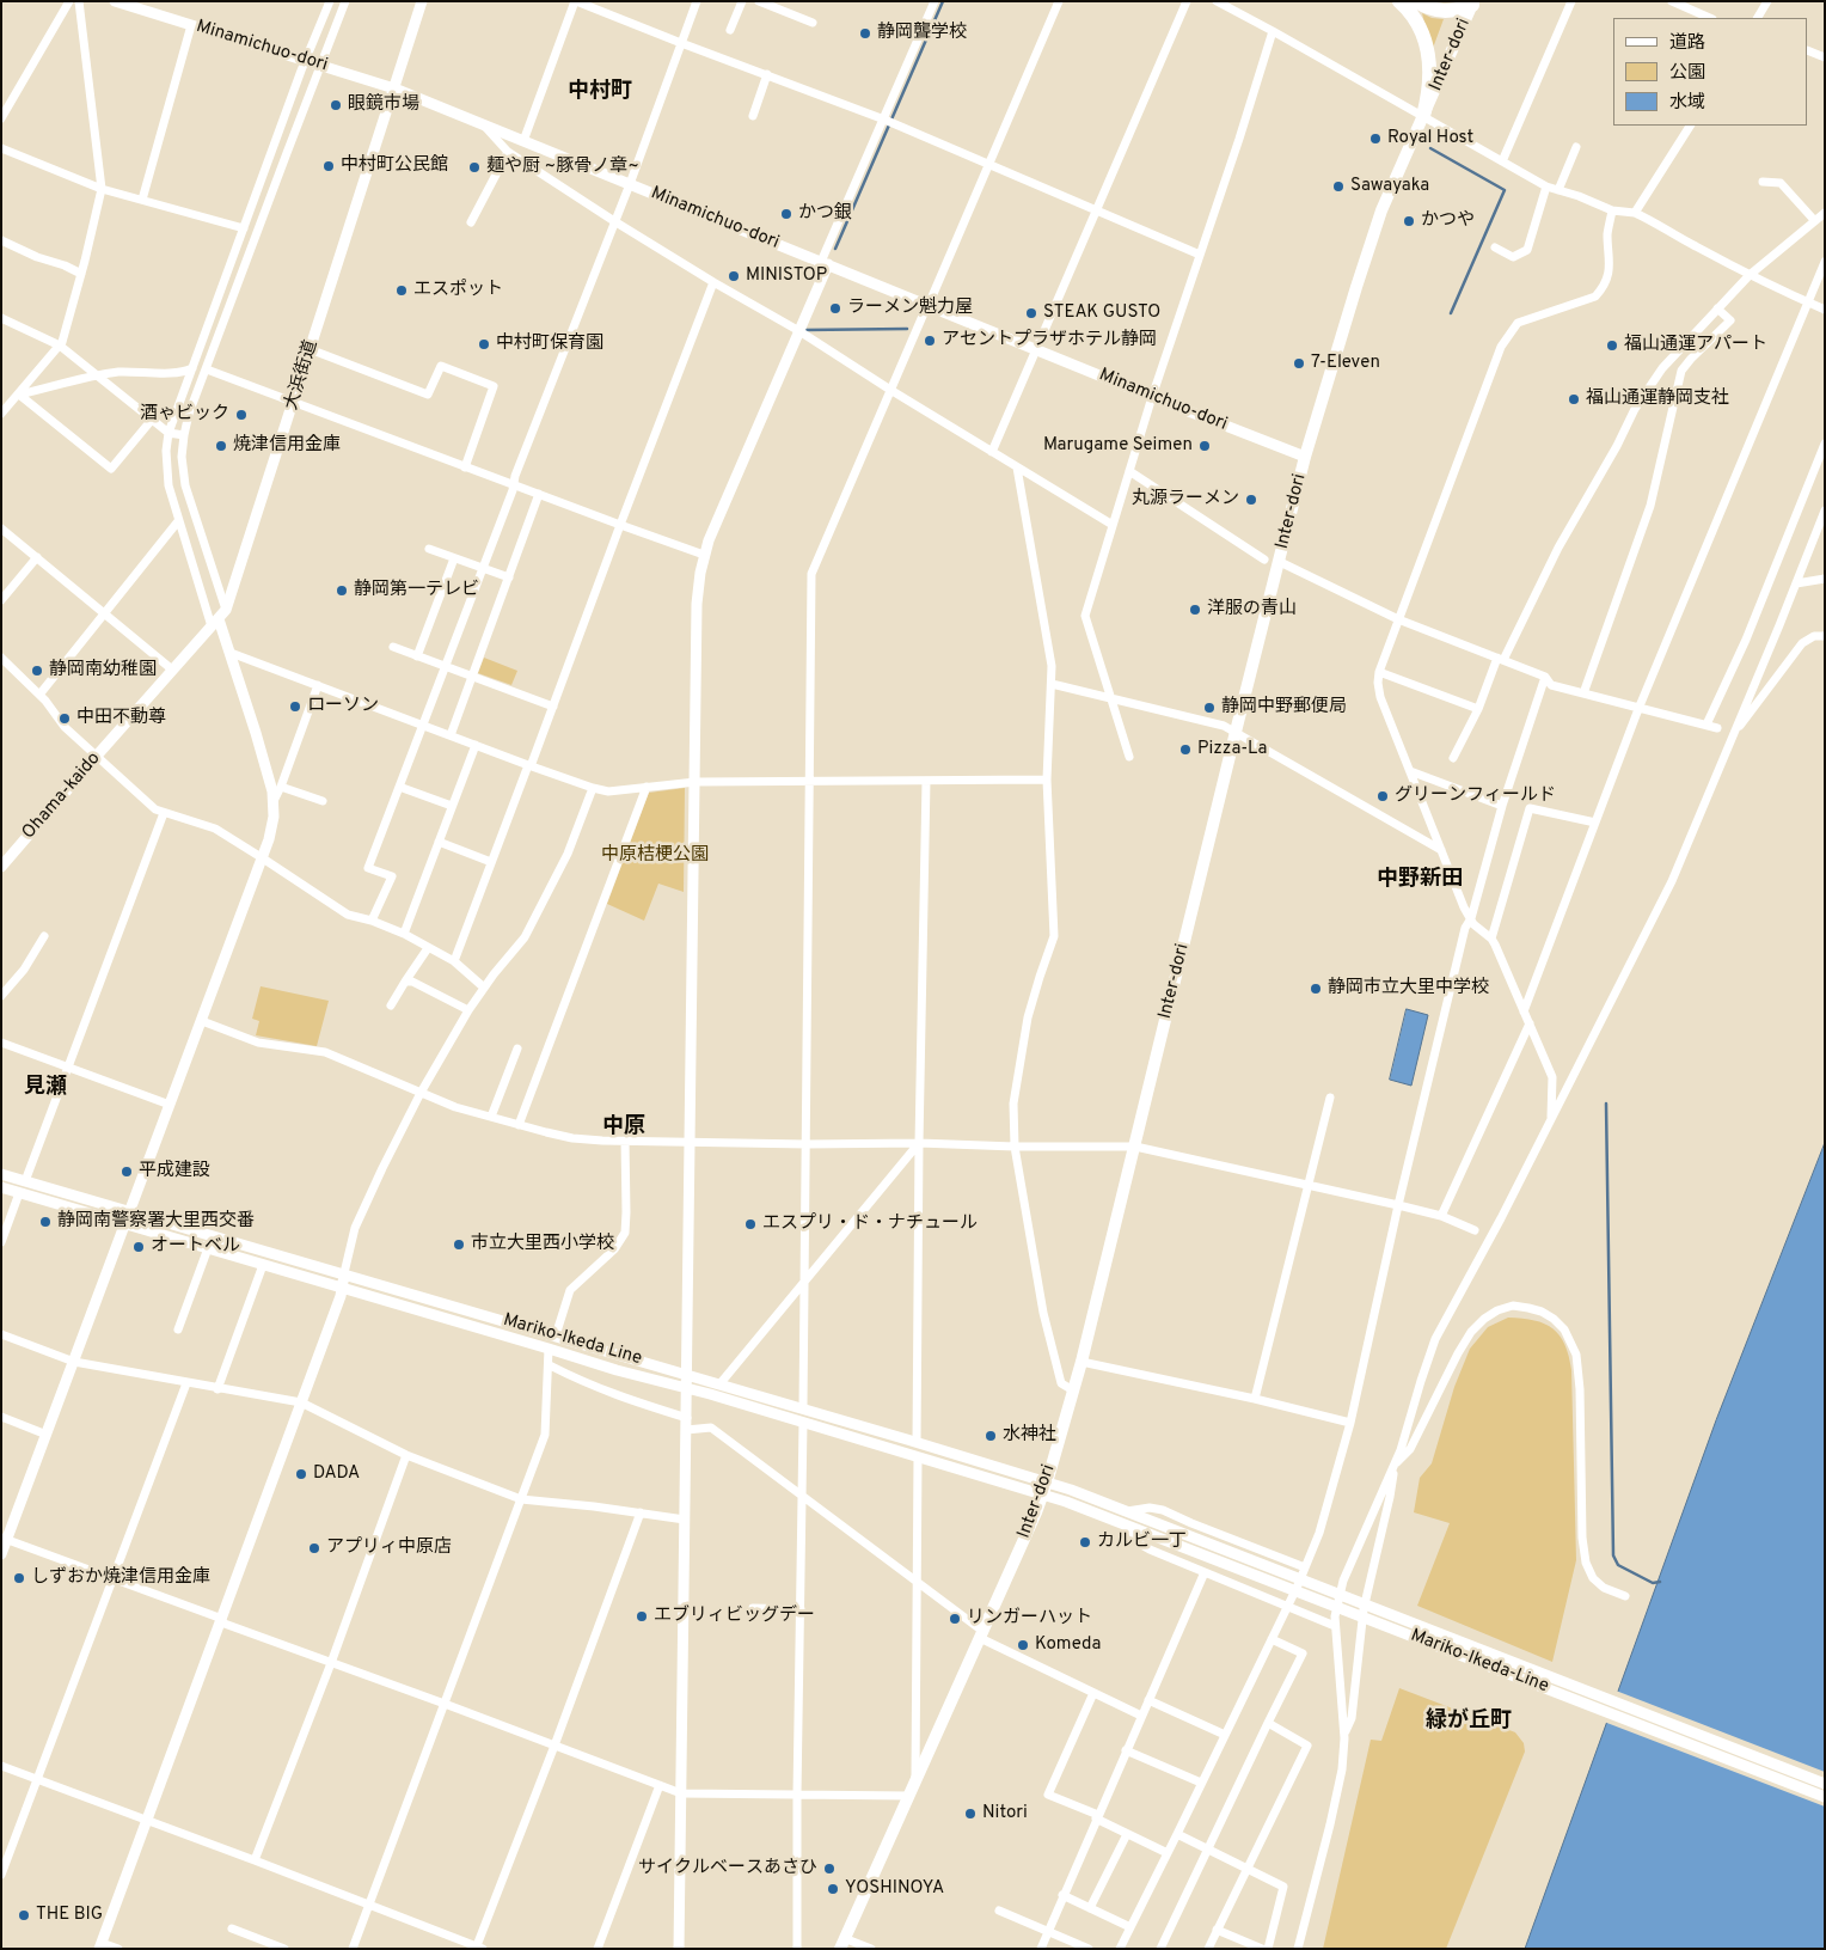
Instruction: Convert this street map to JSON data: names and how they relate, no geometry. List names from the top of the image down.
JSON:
{
  "streets": {
    "main road": ["Inter-dori"],
    "street": [
      "Minamichuo-dori",
      "大浜街道",
      "Ohama-kaido",
      "Mariko-Ikeda Line",
      "Mariko-Ikeda-Line"
    ]
  },
  "crossings": [
    ["Minamichuo-dori", "Inter-dori"],
    ["Minamichuo-dori", "大浜街道"],
    ["Inter-dori", "Mariko-Ikeda Line"],
    ["大浜街道", "Ohama-kaido"],
    ["Mariko-Ikeda Line", "Mariko-Ikeda-Line"]
  ],
  "districts": [
    "中村町",
    "中野新田",
    "見瀬",
    "中原",
    "緑が丘町"
  ],
  "parks": ["中原桔梗公園"],
  "places": [
    "静岡聾学校",
    "眼鏡市場",
    "Royal Host",
    "中村町公民館",
    "麺や厨 ~豚骨ノ章~",
    "Sawayaka",
    "かつ銀",
    "かつや",
    "MINISTOP",
    "エスポット",
    "ラーメン魁力屋",
    "STEAK GUSTO",
    "アセントプラザホテル静岡",
    "中村町保育園",
    "福山通運アパート",
    "7-Eleven",
    "福山通運静岡支社",
    "酒ゃビック",
    "焼津信用金庫",
    "Marugame Seimen",
    "丸源ラーメン",
    "静岡第一テレビ",
    "洋服の青山",
    "静岡南幼稚園",
    "ローソン",
    "静岡中野郵便局",
    "中田不動尊",
    "Pizza-La",
    "グリーンフィールド",
    "静岡市立大里中学校",
    "平成建設",
    "静岡南警察署大里西交番",
    "エスプリ・ド・ナチュール",
    "市立大里西小学校",
    "オートベル",
    "水神社",
    "DADA",
    "カルビ一丁",
    "アプリィ中原店",
    "しずおか焼津信用金庫",
    "エブリィビッグデー",
    "リンガーハット",
    "Komeda",
    "Nitori",
    "サイクルベースあさひ",
    "YOSHINOYA",
    "THE BIG"
  ],
  "legend": ["道路", "公園", "水域"]
}
